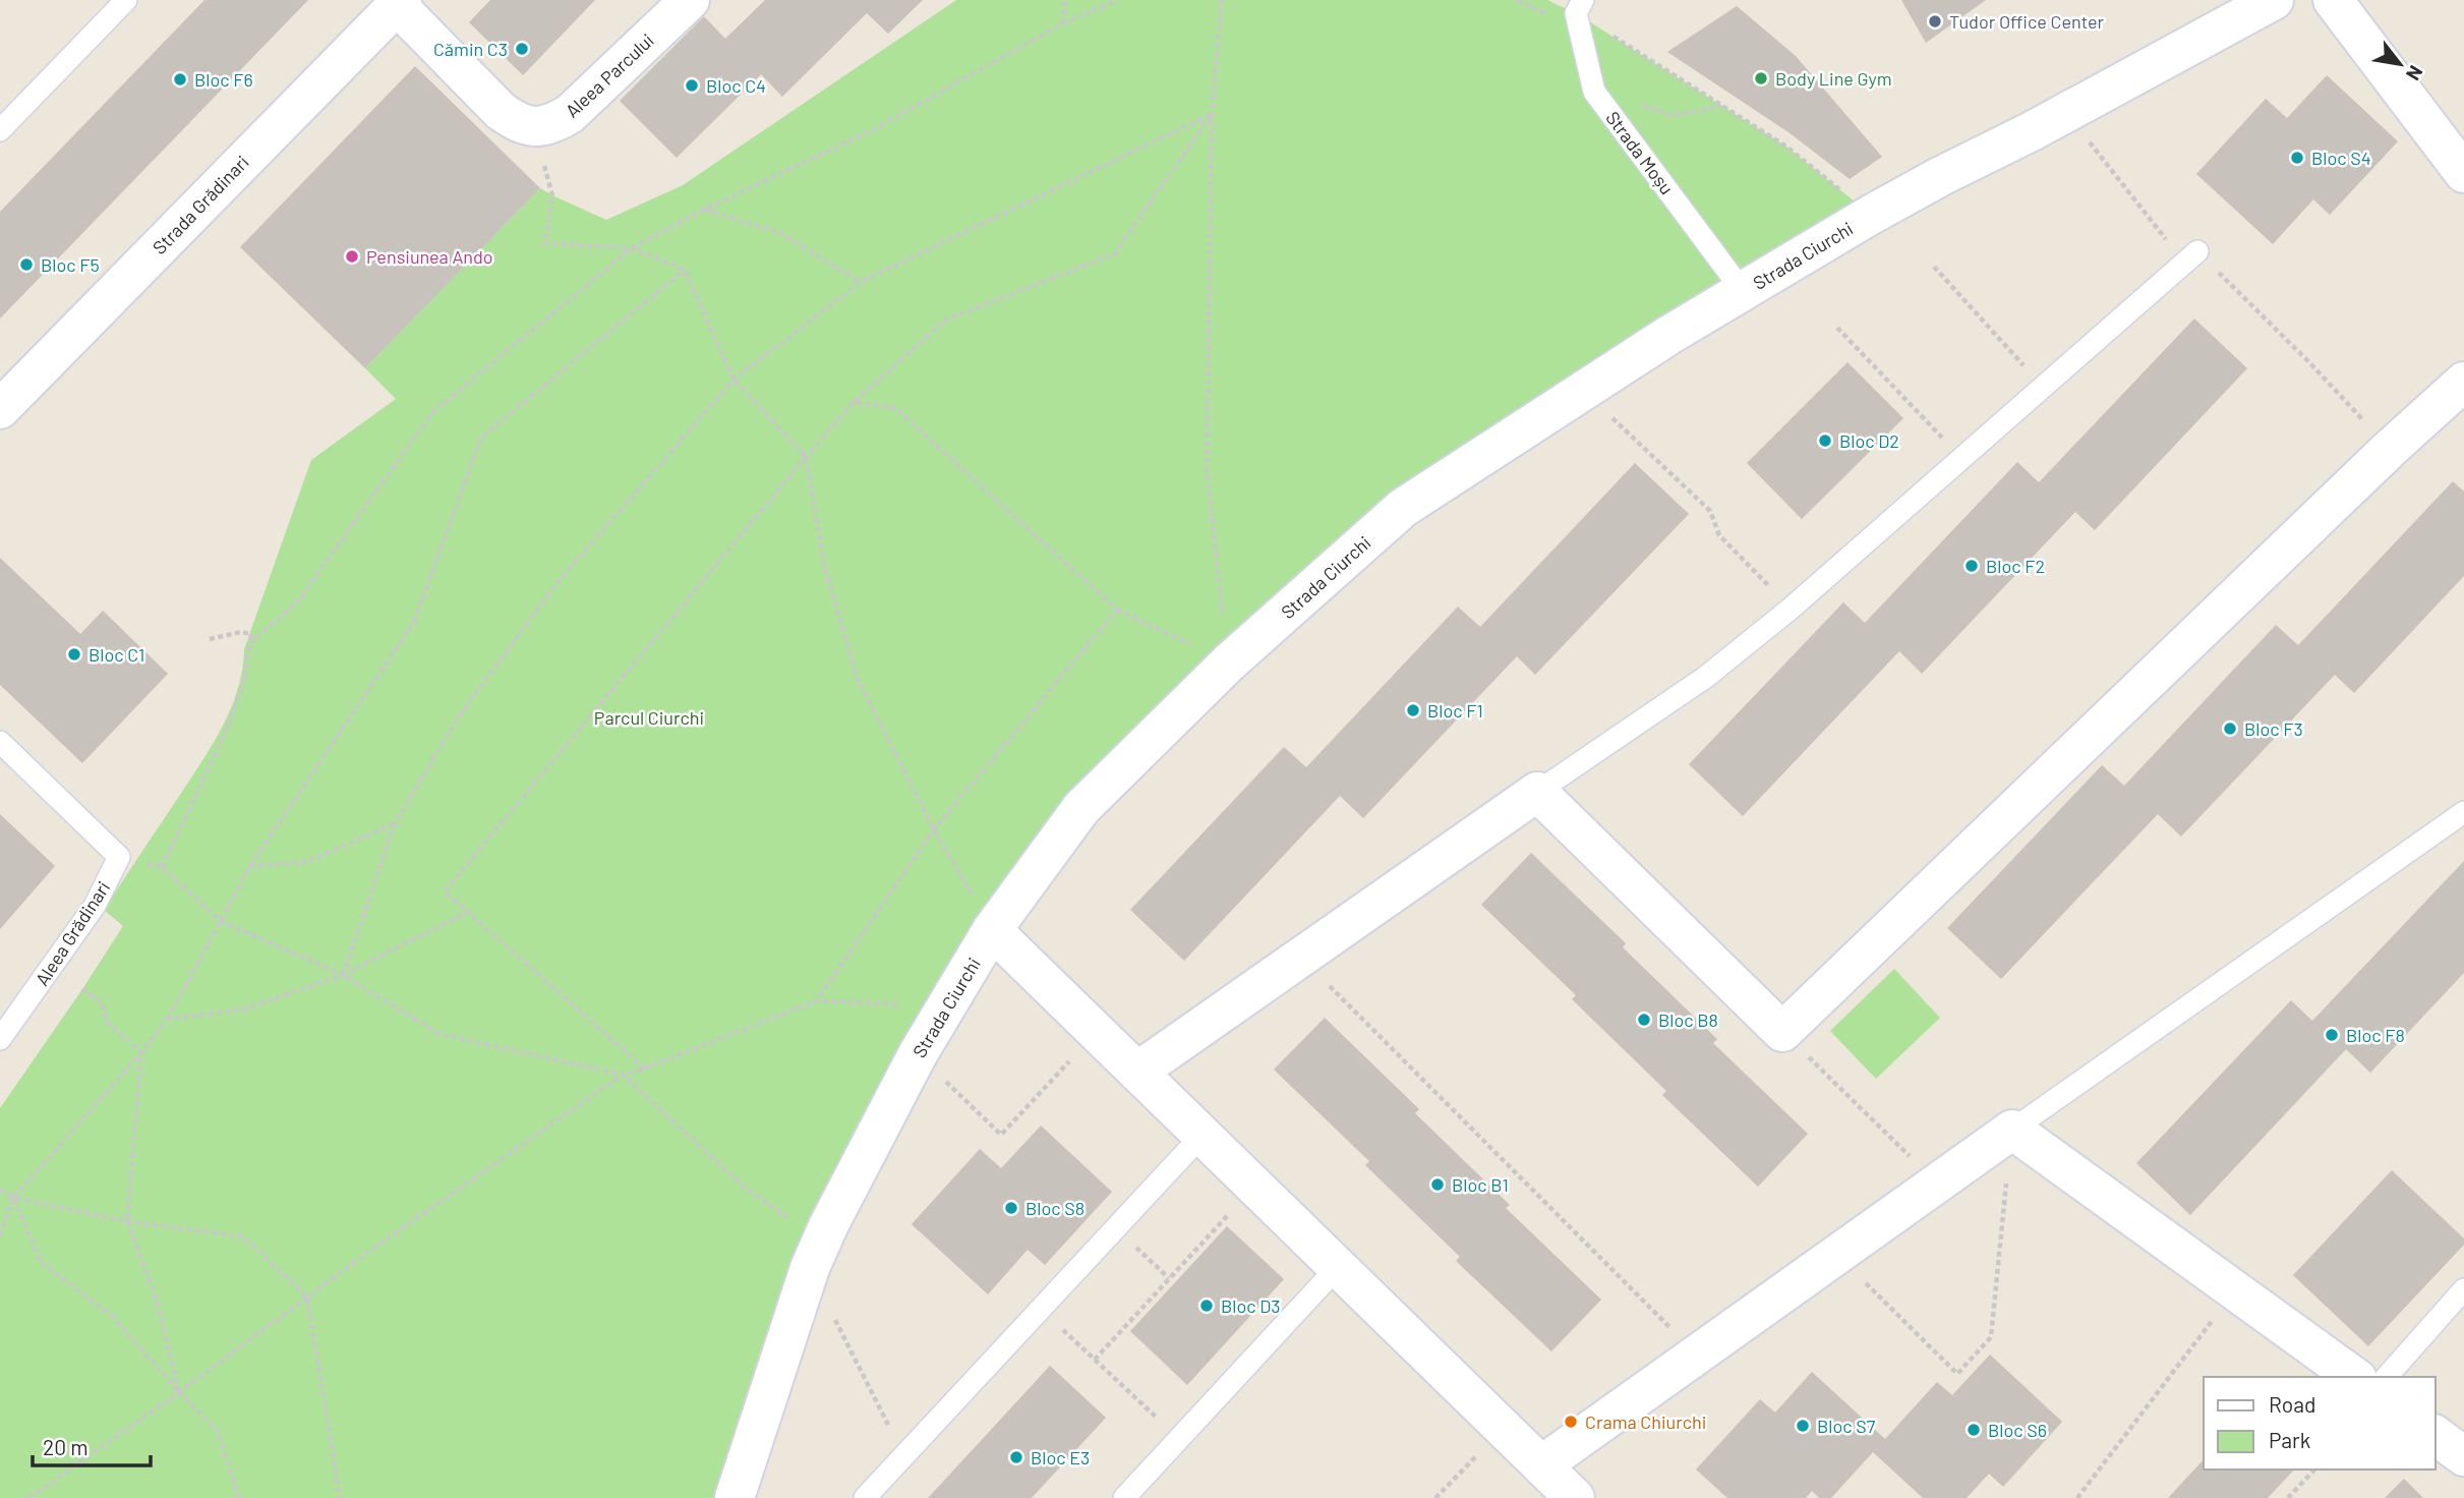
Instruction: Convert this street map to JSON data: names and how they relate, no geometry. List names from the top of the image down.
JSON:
{
  "streets": {
    "street": ["Aleea Parcului", "Strada Grădinari", "Strada Ciurchi"],
    "lane": ["Strada Moșu", "Aleea Grădinari"]
  },
  "crossings": [
    ["Strada Moșu", "Strada Ciurchi"]
  ],
  "parks": ["Parcul Ciurchi"],
  "places": [
    "Tudor Office Center",
    "Cămin C3",
    "Body Line Gym",
    "Bloc F6",
    "Bloc C4",
    "Bloc S4",
    "Pensiunea Ando",
    "Bloc F5",
    "Bloc D2",
    "Bloc F2",
    "Bloc C1",
    "Bloc F1",
    "Bloc F3",
    "Bloc B8",
    "Bloc F8",
    "Bloc B1",
    "Bloc S8",
    "Bloc D3",
    "Crama Chiurchi",
    "Bloc S7",
    "Bloc S6",
    "Bloc E3"
  ],
  "legend": ["Road", "Park"],
  "scale_bar": "20 m",
  "north": "bottom right"
}
